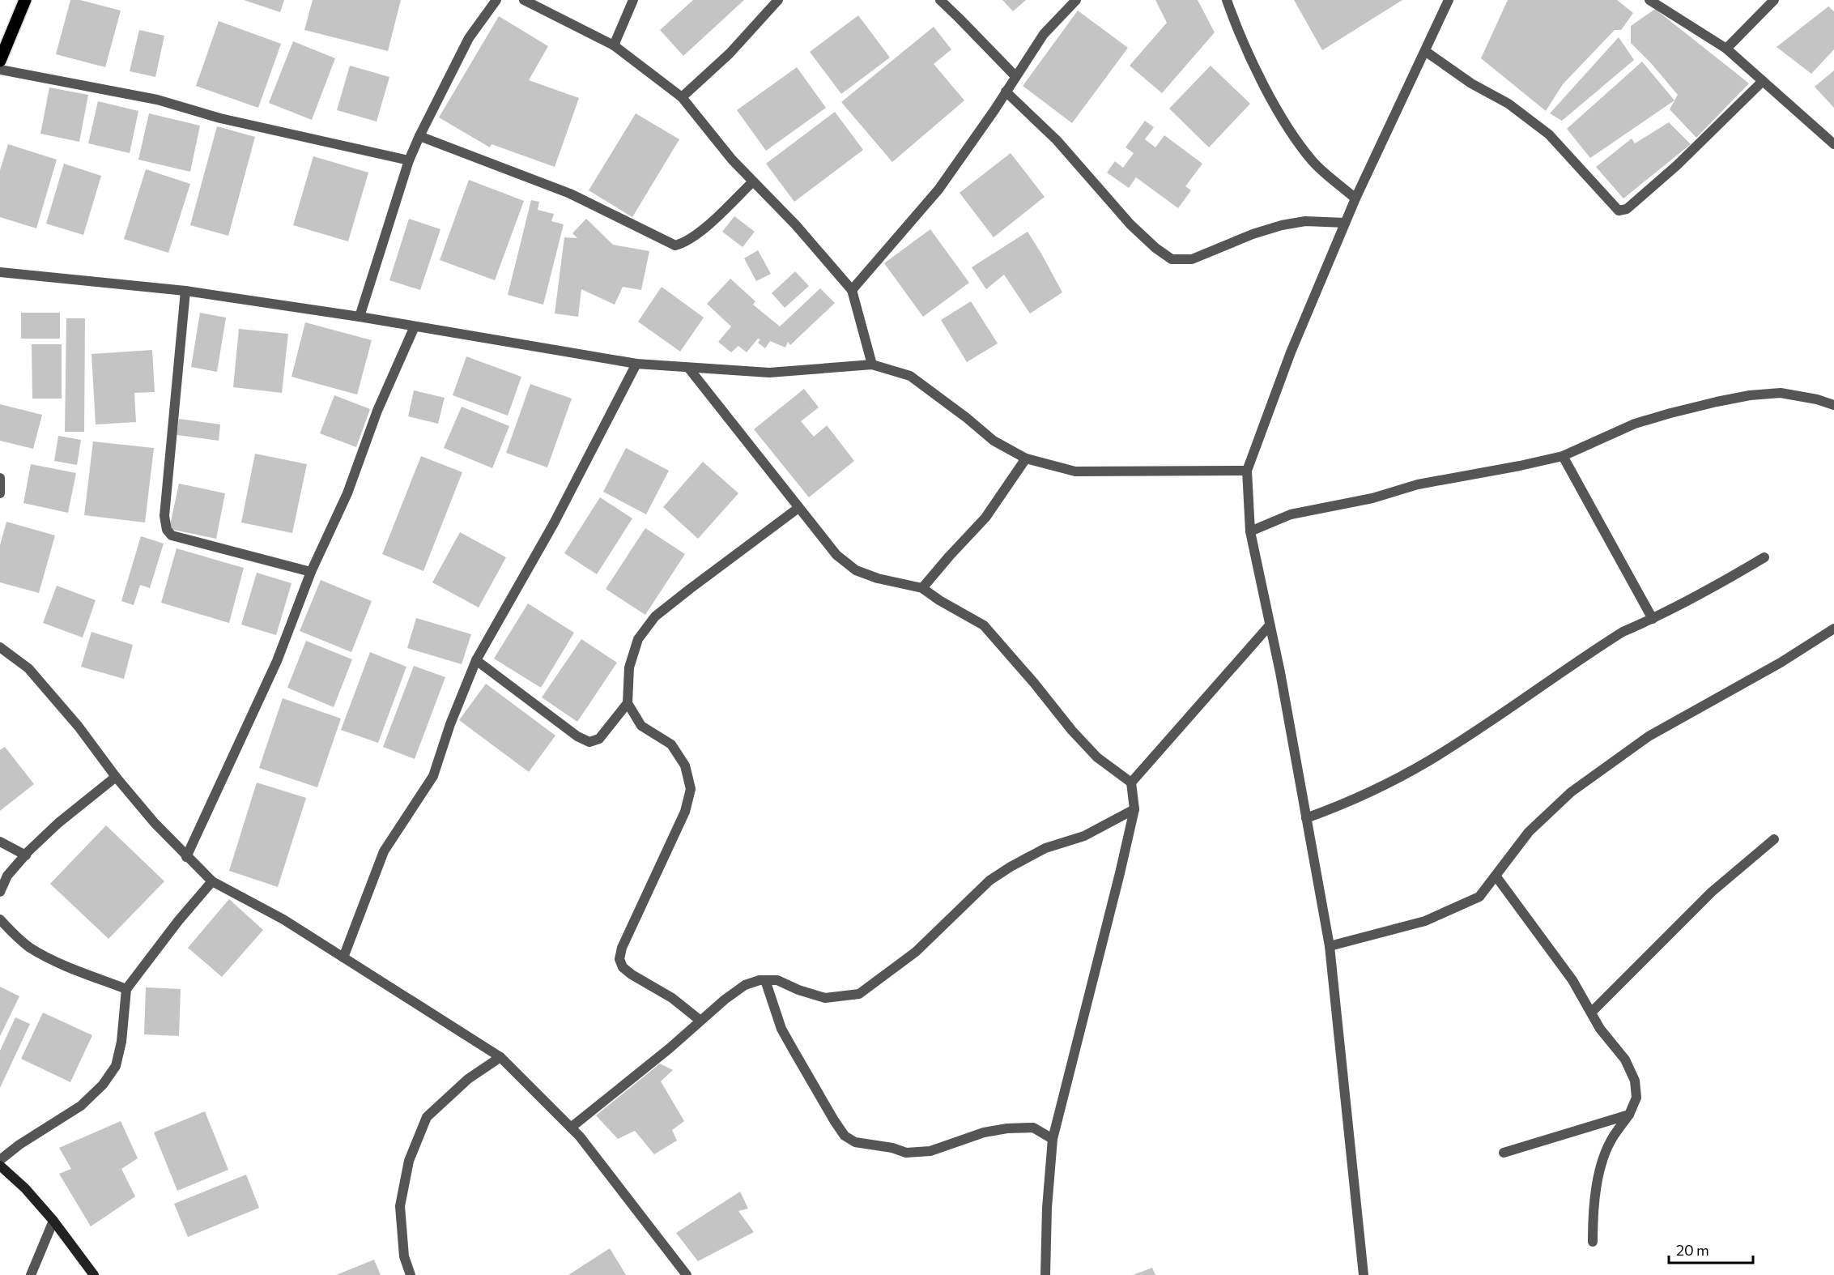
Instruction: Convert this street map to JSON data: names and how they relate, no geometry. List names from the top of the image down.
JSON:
{
  "scale_bar": "20 m"
}
